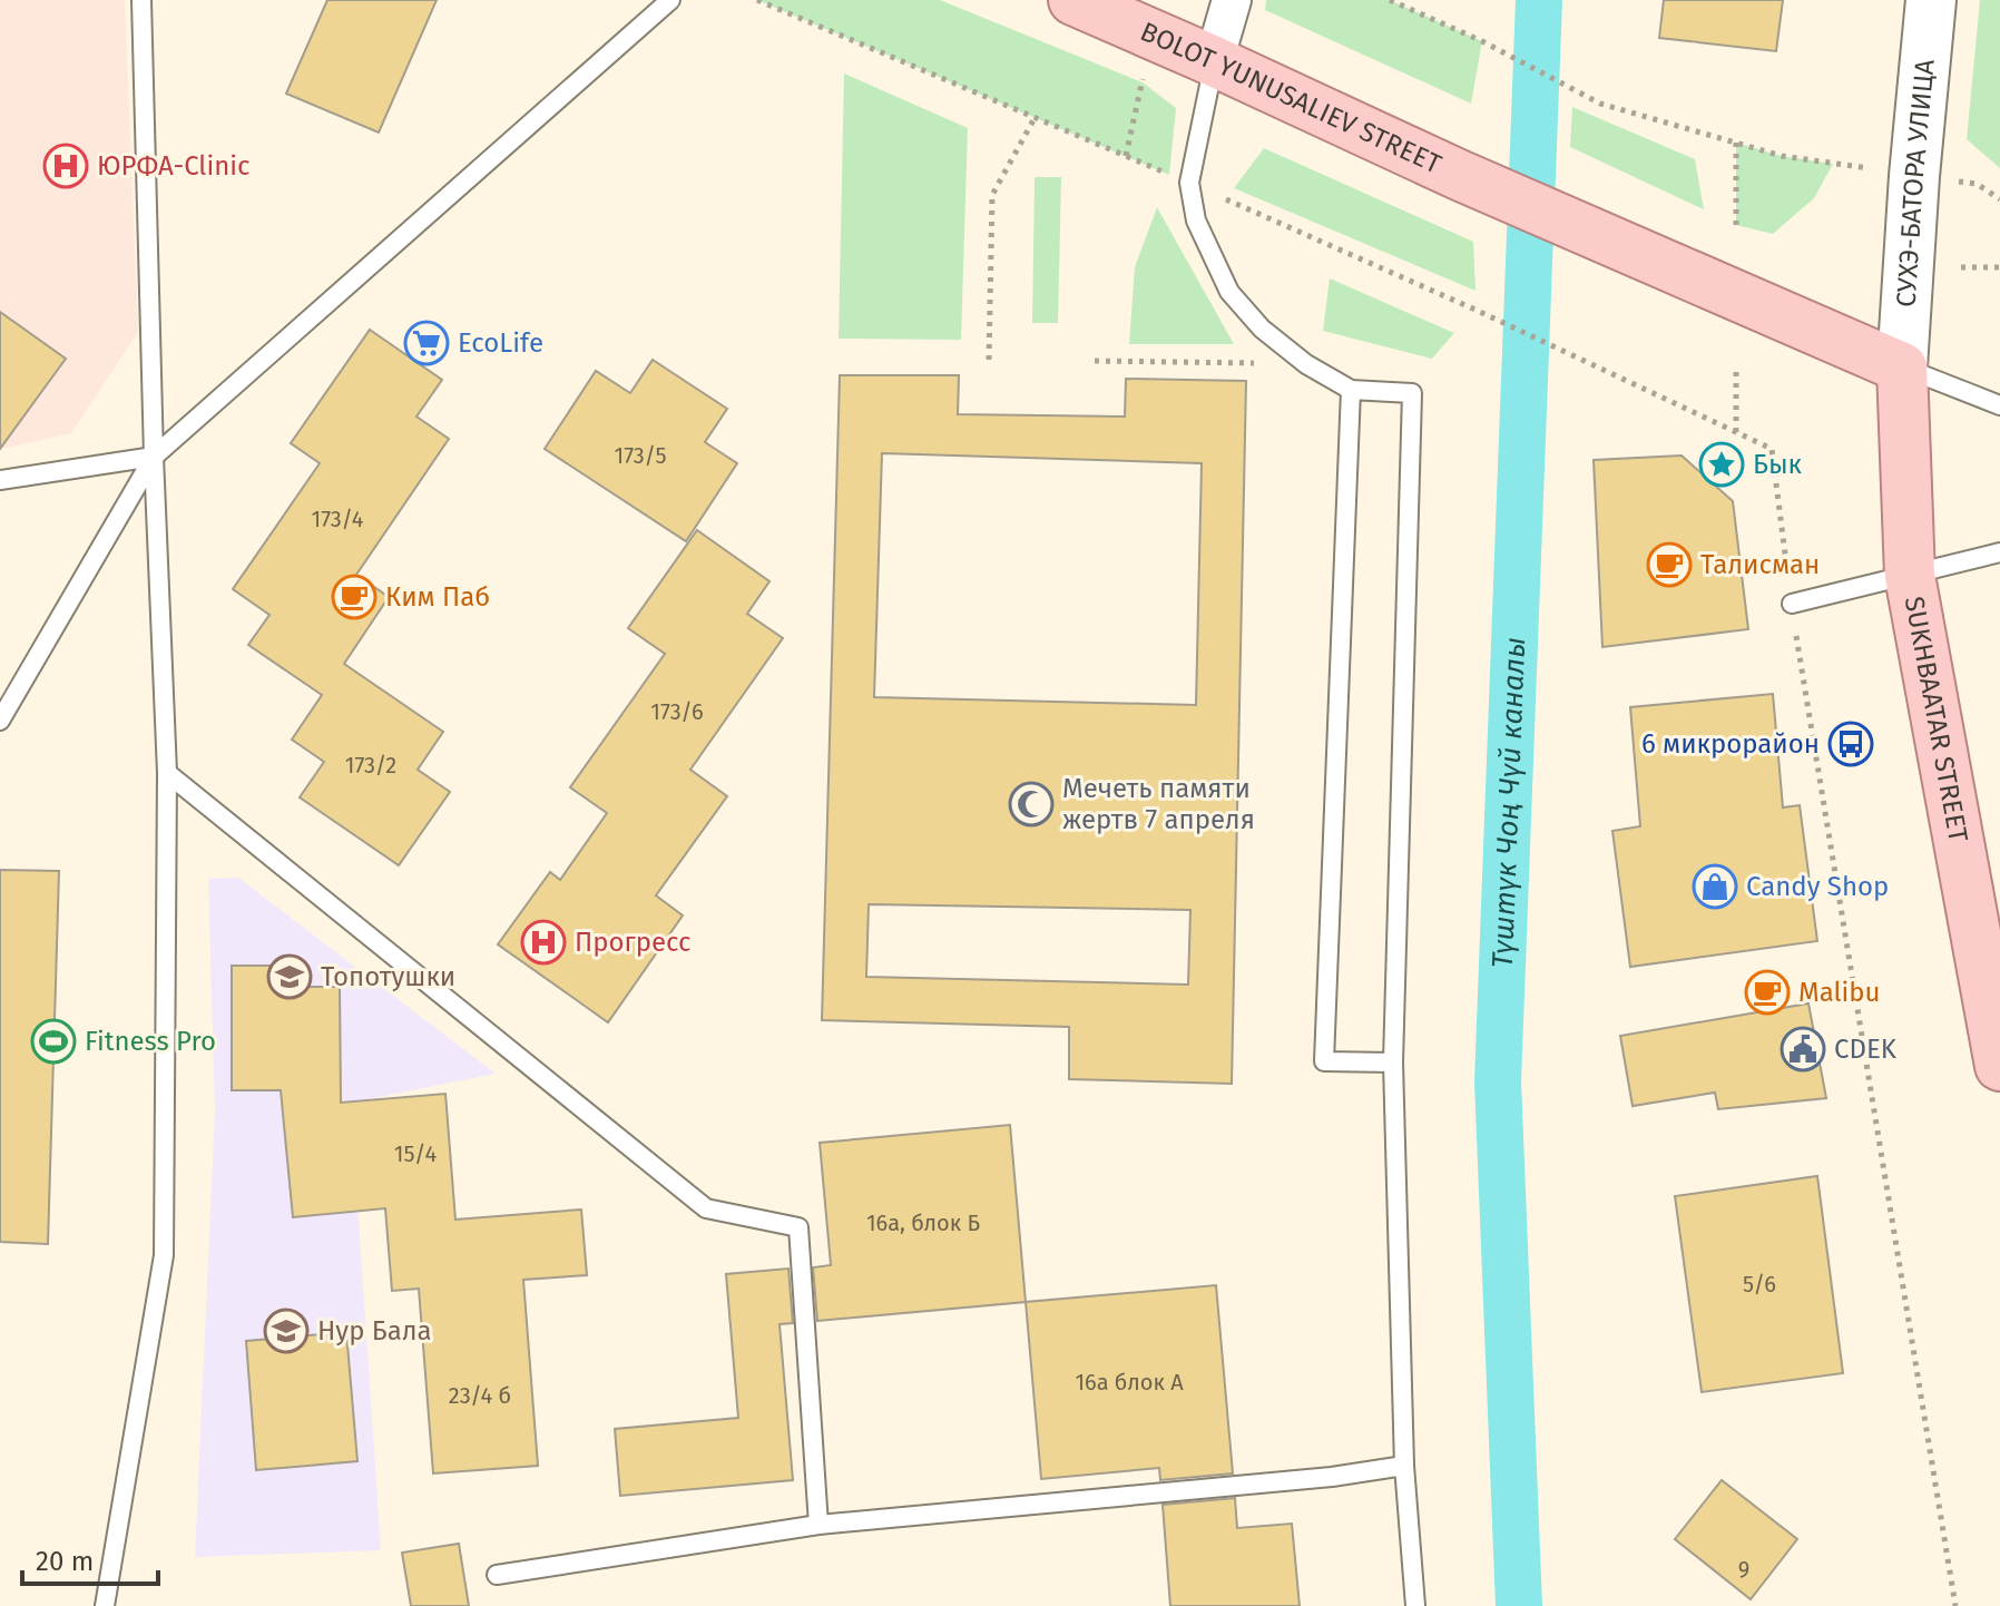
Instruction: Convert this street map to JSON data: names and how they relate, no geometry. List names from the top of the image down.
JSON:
{
  "streets": {
    "main road": ["BOLOT YUNUSALIEV STREET", "СУХЭ-БАТОРА УЛИЦА", "SUKHBAATAR STREET"]
  },
  "crossings": [
    ["BOLOT YUNUSALIEV STREET", "СУХЭ-БАТОРА УЛИЦА"],
    ["BOLOT YUNUSALIEV STREET", "SUKHBAATAR STREET"],
    ["СУХЭ-БАТОРА УЛИЦА", "SUKHBAATAR STREET"]
  ],
  "water": ["Түштүк Чоң Чүй каналы"],
  "places": {
    "hospital": ["ЮРФА-Clinic", "Прогресс"],
    "supermarket": ["EcoLife"],
    "place": ["Бык"],
    "cafe": ["Талисман", "Ким Паб", "Malibu"],
    "bus stop": ["6 микрорайон"],
    "mosque": ["Мечеть памяти жертв 7 апреля"],
    "shop": ["Candy Shop"],
    "school or university": ["Топотушки", "Нур Бала"],
    "sports": ["Fitness Pro"],
    "public building": ["CDEK"]
  },
  "house_numbers": [
    "173/5",
    "173/4",
    "173/6",
    "173/2",
    "15/4",
    "16а, блок Б",
    "5/6",
    "16а блок А",
    "23/4 б",
    "9"
  ],
  "scale_bar": "20 m"
}
